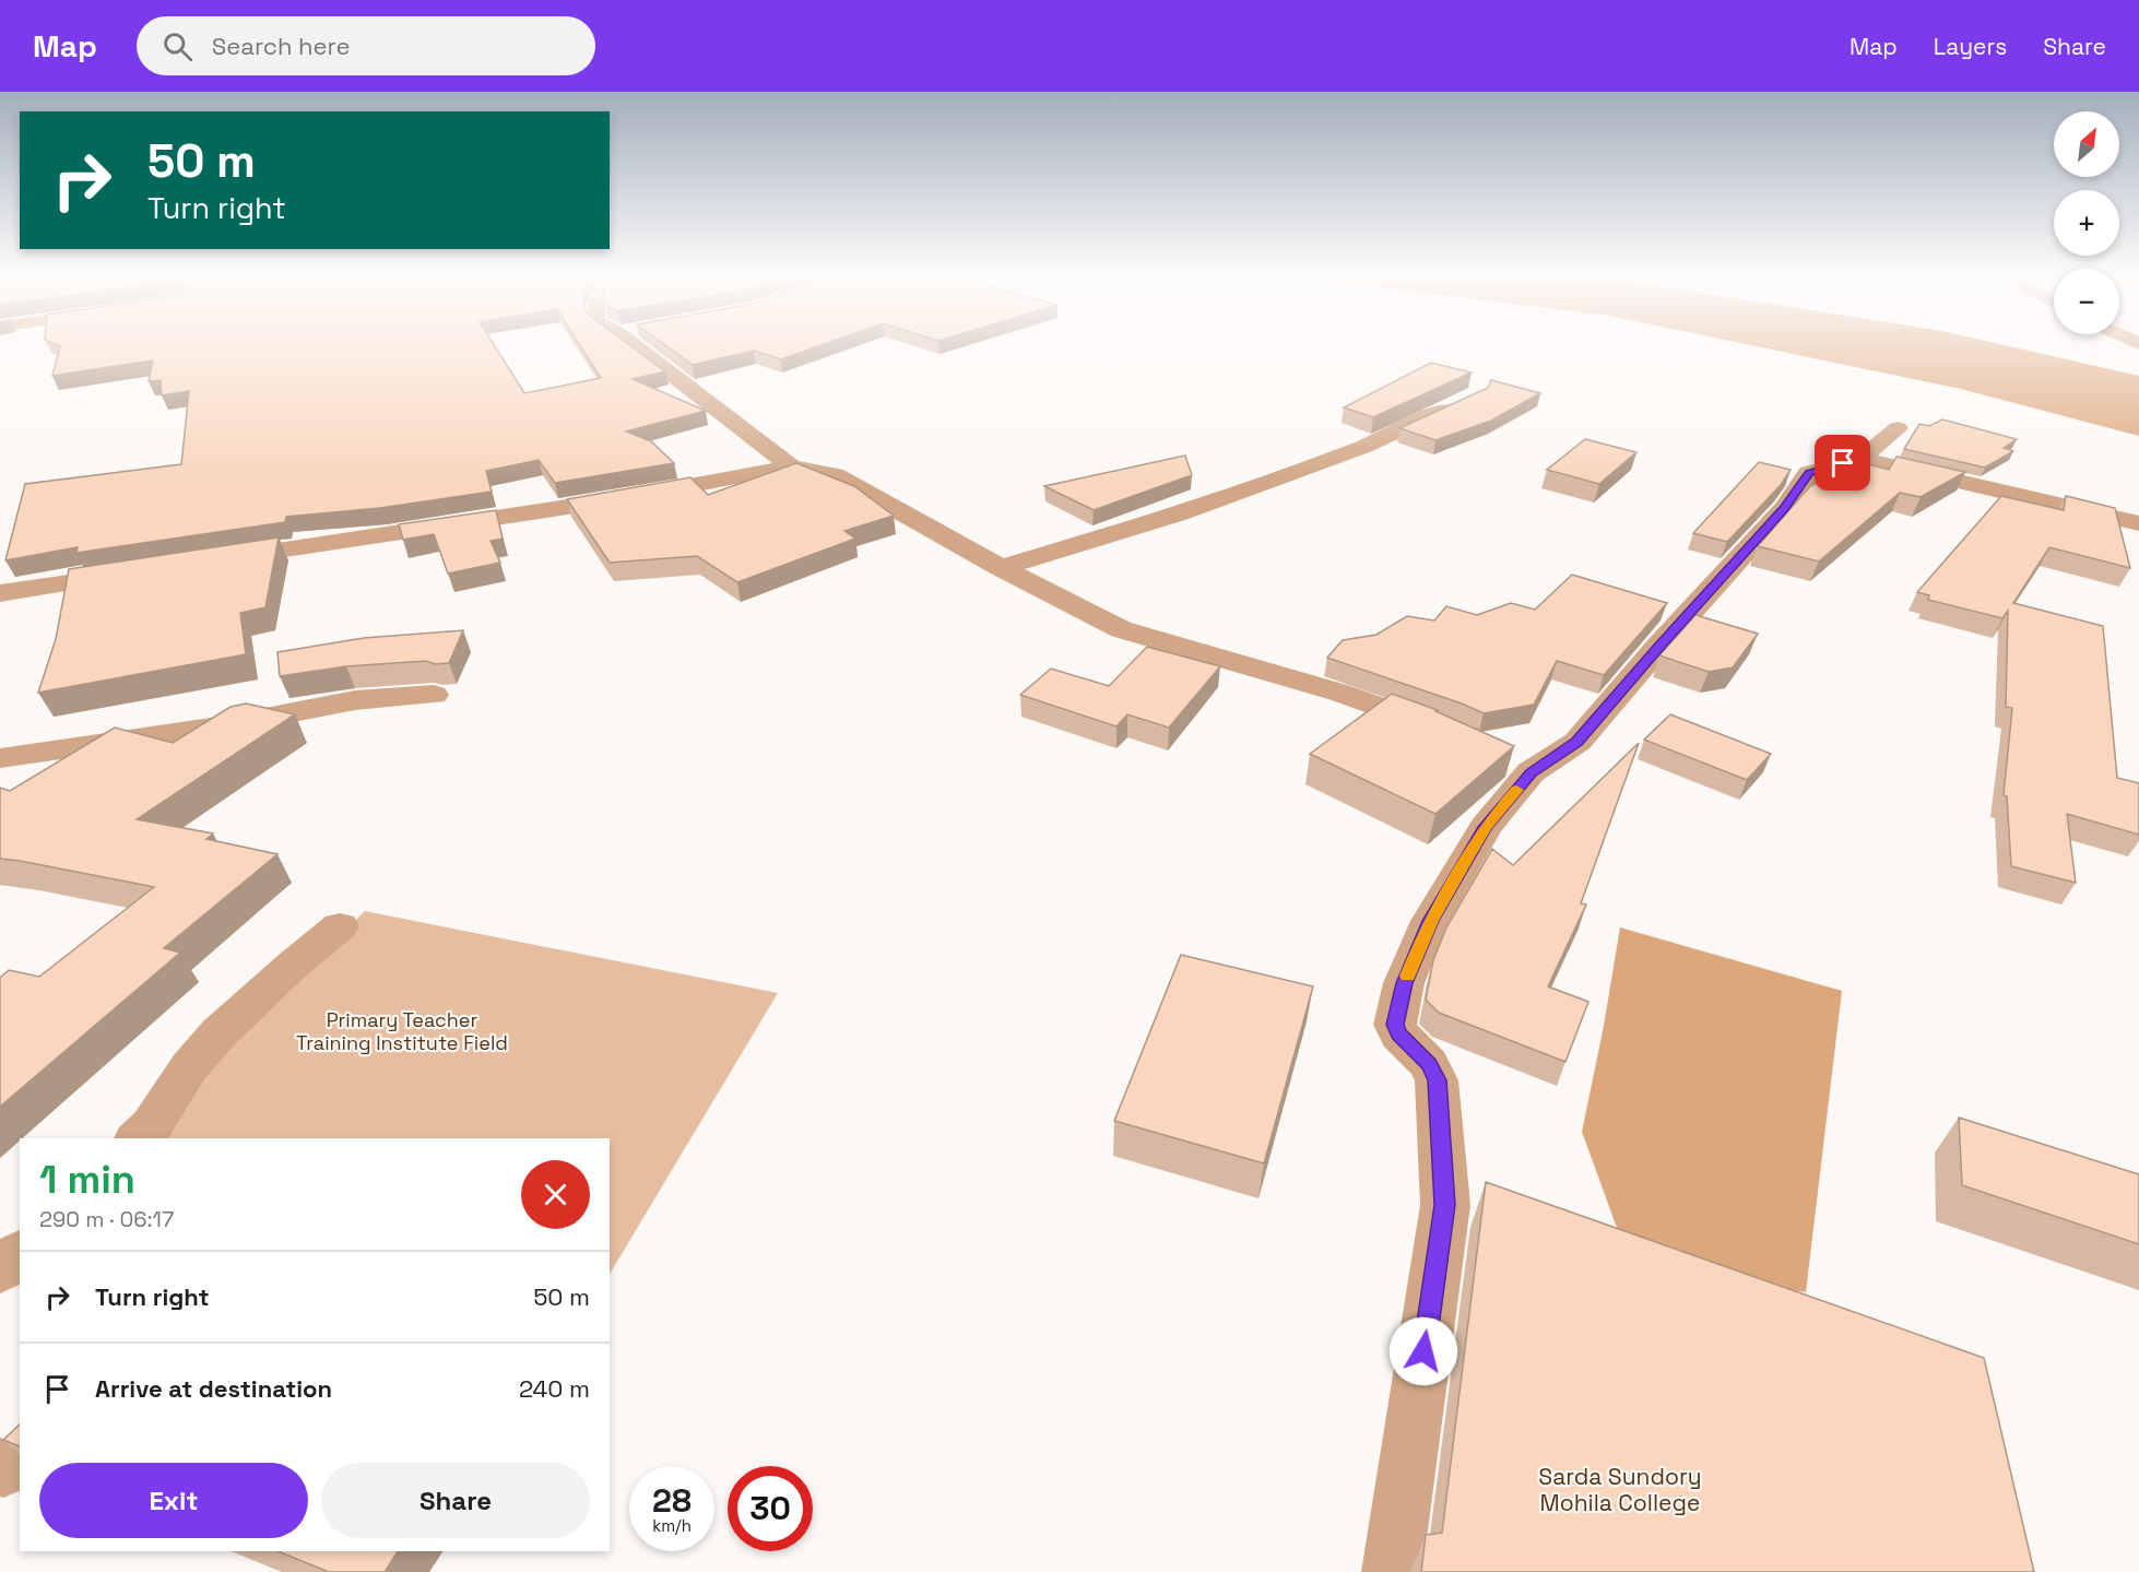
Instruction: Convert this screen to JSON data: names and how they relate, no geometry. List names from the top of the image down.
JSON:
{
  "parks": ["Primary Teacher Training Institute Field", "Sarda Sundory Mohila College"],
  "north": "top right",
  "page": {
    "header": "Map",
    "search": "Search here",
    "nav": ["Map", "Layers", "Share"],
    "map_buttons": ["+", "−"],
    "turn": ["50 m", "Turn right"],
    "heading": ["1 min", "290 m · 06:17"],
    "list": [
      {
        "name": "Turn right",
        "value": "50 m"
      },
      {
        "name": "Arrive at destination",
        "value": "240 m"
      }
    ],
    "buttons": ["Exit", "Share"],
    "speed": "28 km/h",
    "limit": "30"
  }
}
